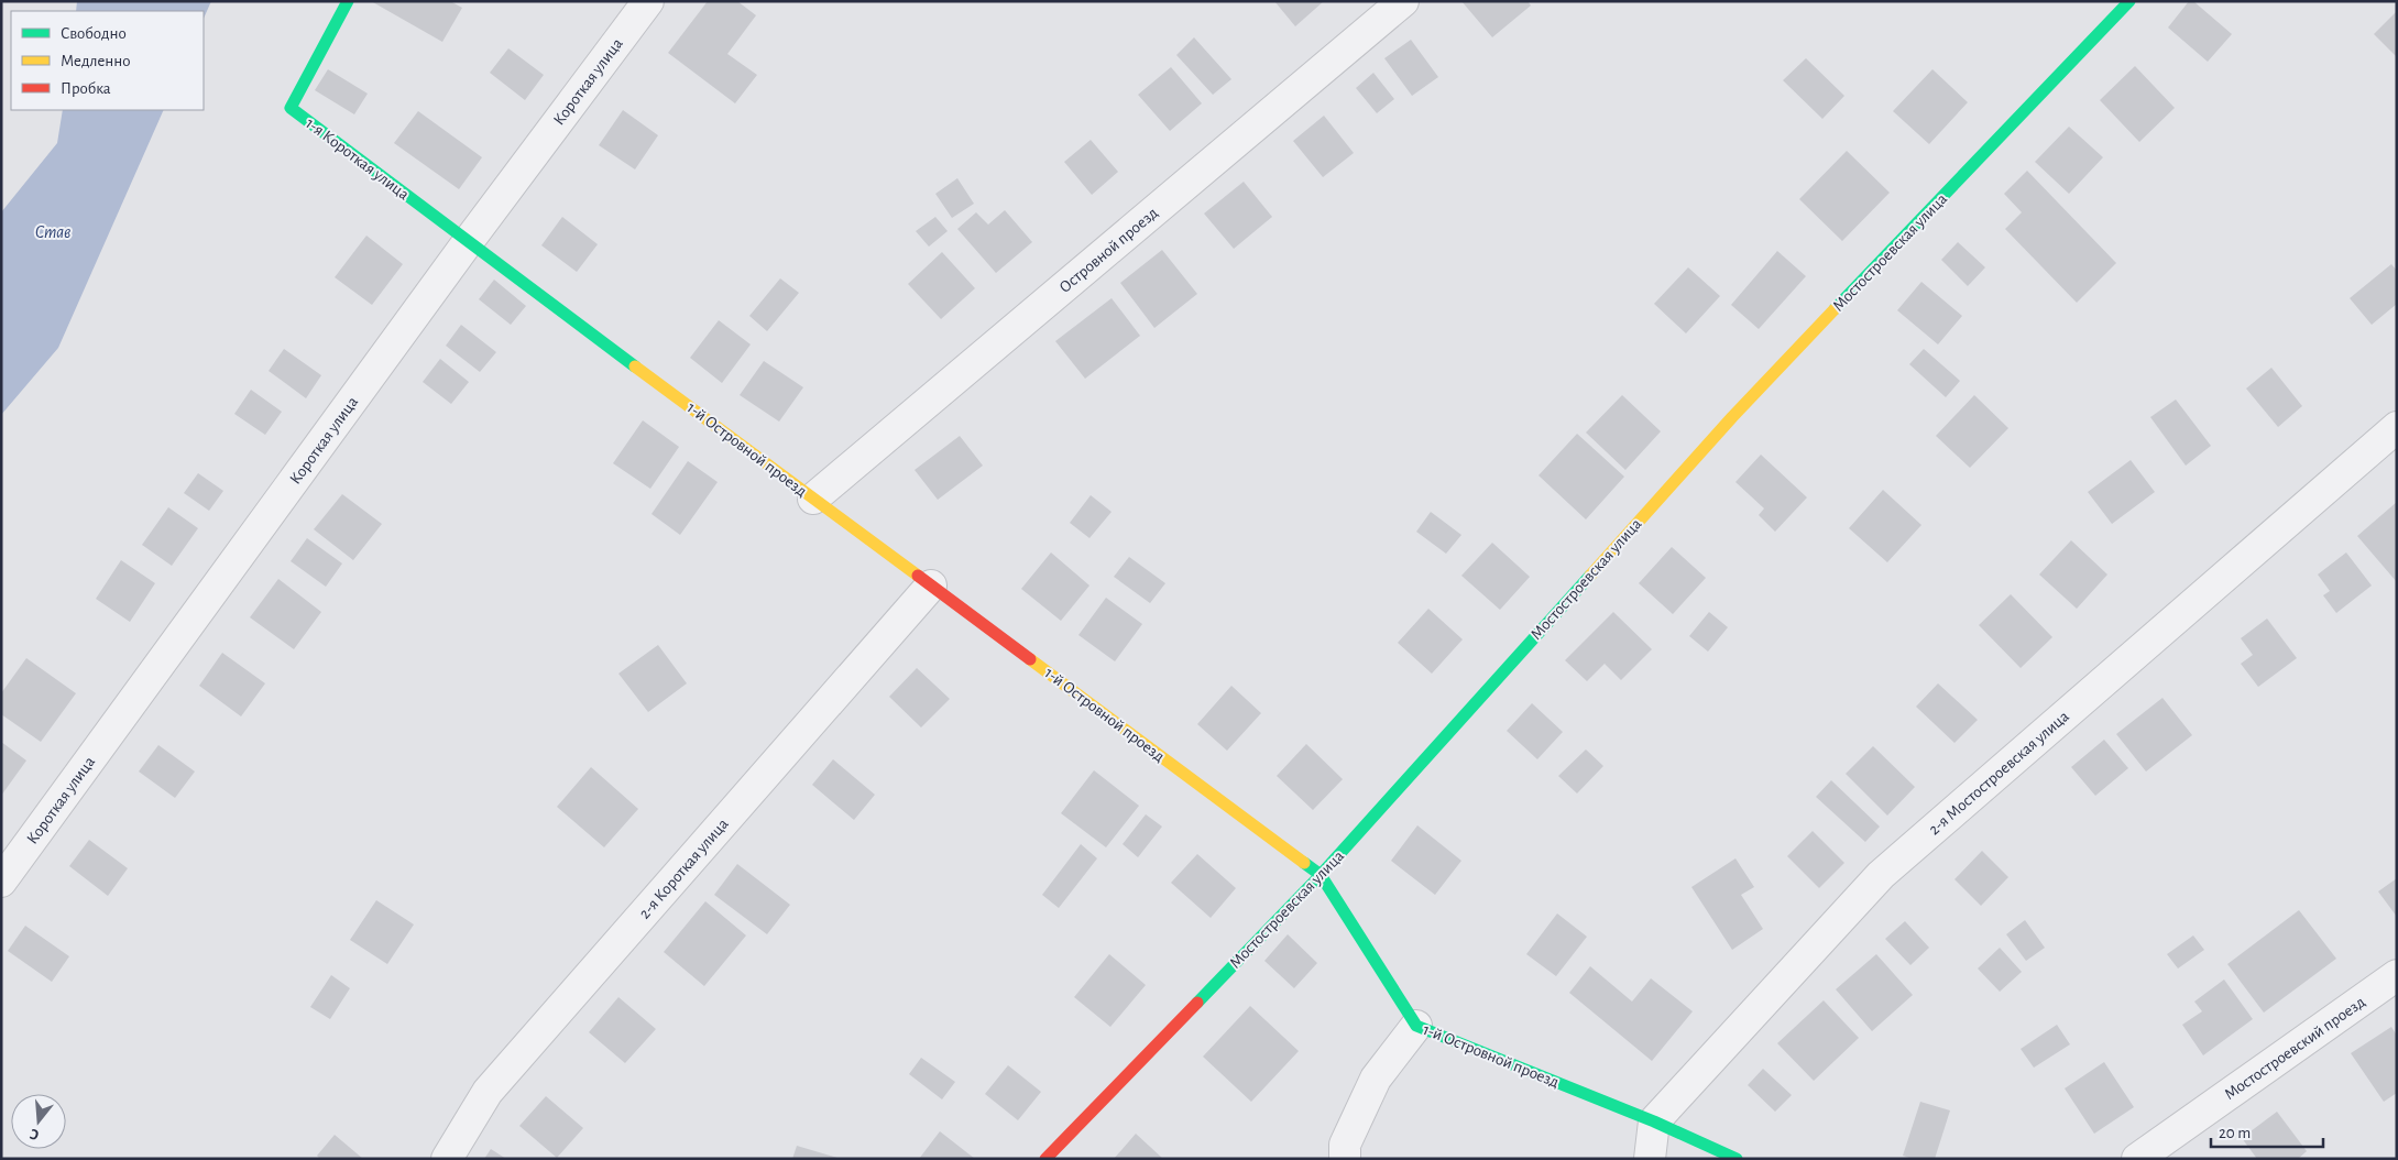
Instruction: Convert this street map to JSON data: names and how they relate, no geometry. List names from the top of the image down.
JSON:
{
  "streets": {
    "street": [
      "Короткая улица",
      "1-я Короткая улица",
      "Островной проезд",
      "Мостостроевская улица",
      "1-й Островной проезд",
      "2-я Мостостроевская улица",
      "2-я Короткая улица",
      "Мостостроевский проезд"
    ]
  },
  "crossings": [
    ["Короткая улица", "1-я Короткая улица"],
    ["Короткая улица", "1-й Островной проезд"],
    ["1-я Короткая улица", "1-й Островной проезд"],
    ["Островной проезд", "1-й Островной проезд"],
    ["Мостостроевская улица", "1-й Островной проезд"],
    ["1-й Островной проезд", "2-я Мостостроевская улица"],
    ["1-й Островной проезд", "2-я Короткая улица"]
  ],
  "water": ["Став"],
  "legend": ["Свободно", "Медленно", "Пробка"],
  "scale_bar": "20 m",
  "north": "bottom"
}
